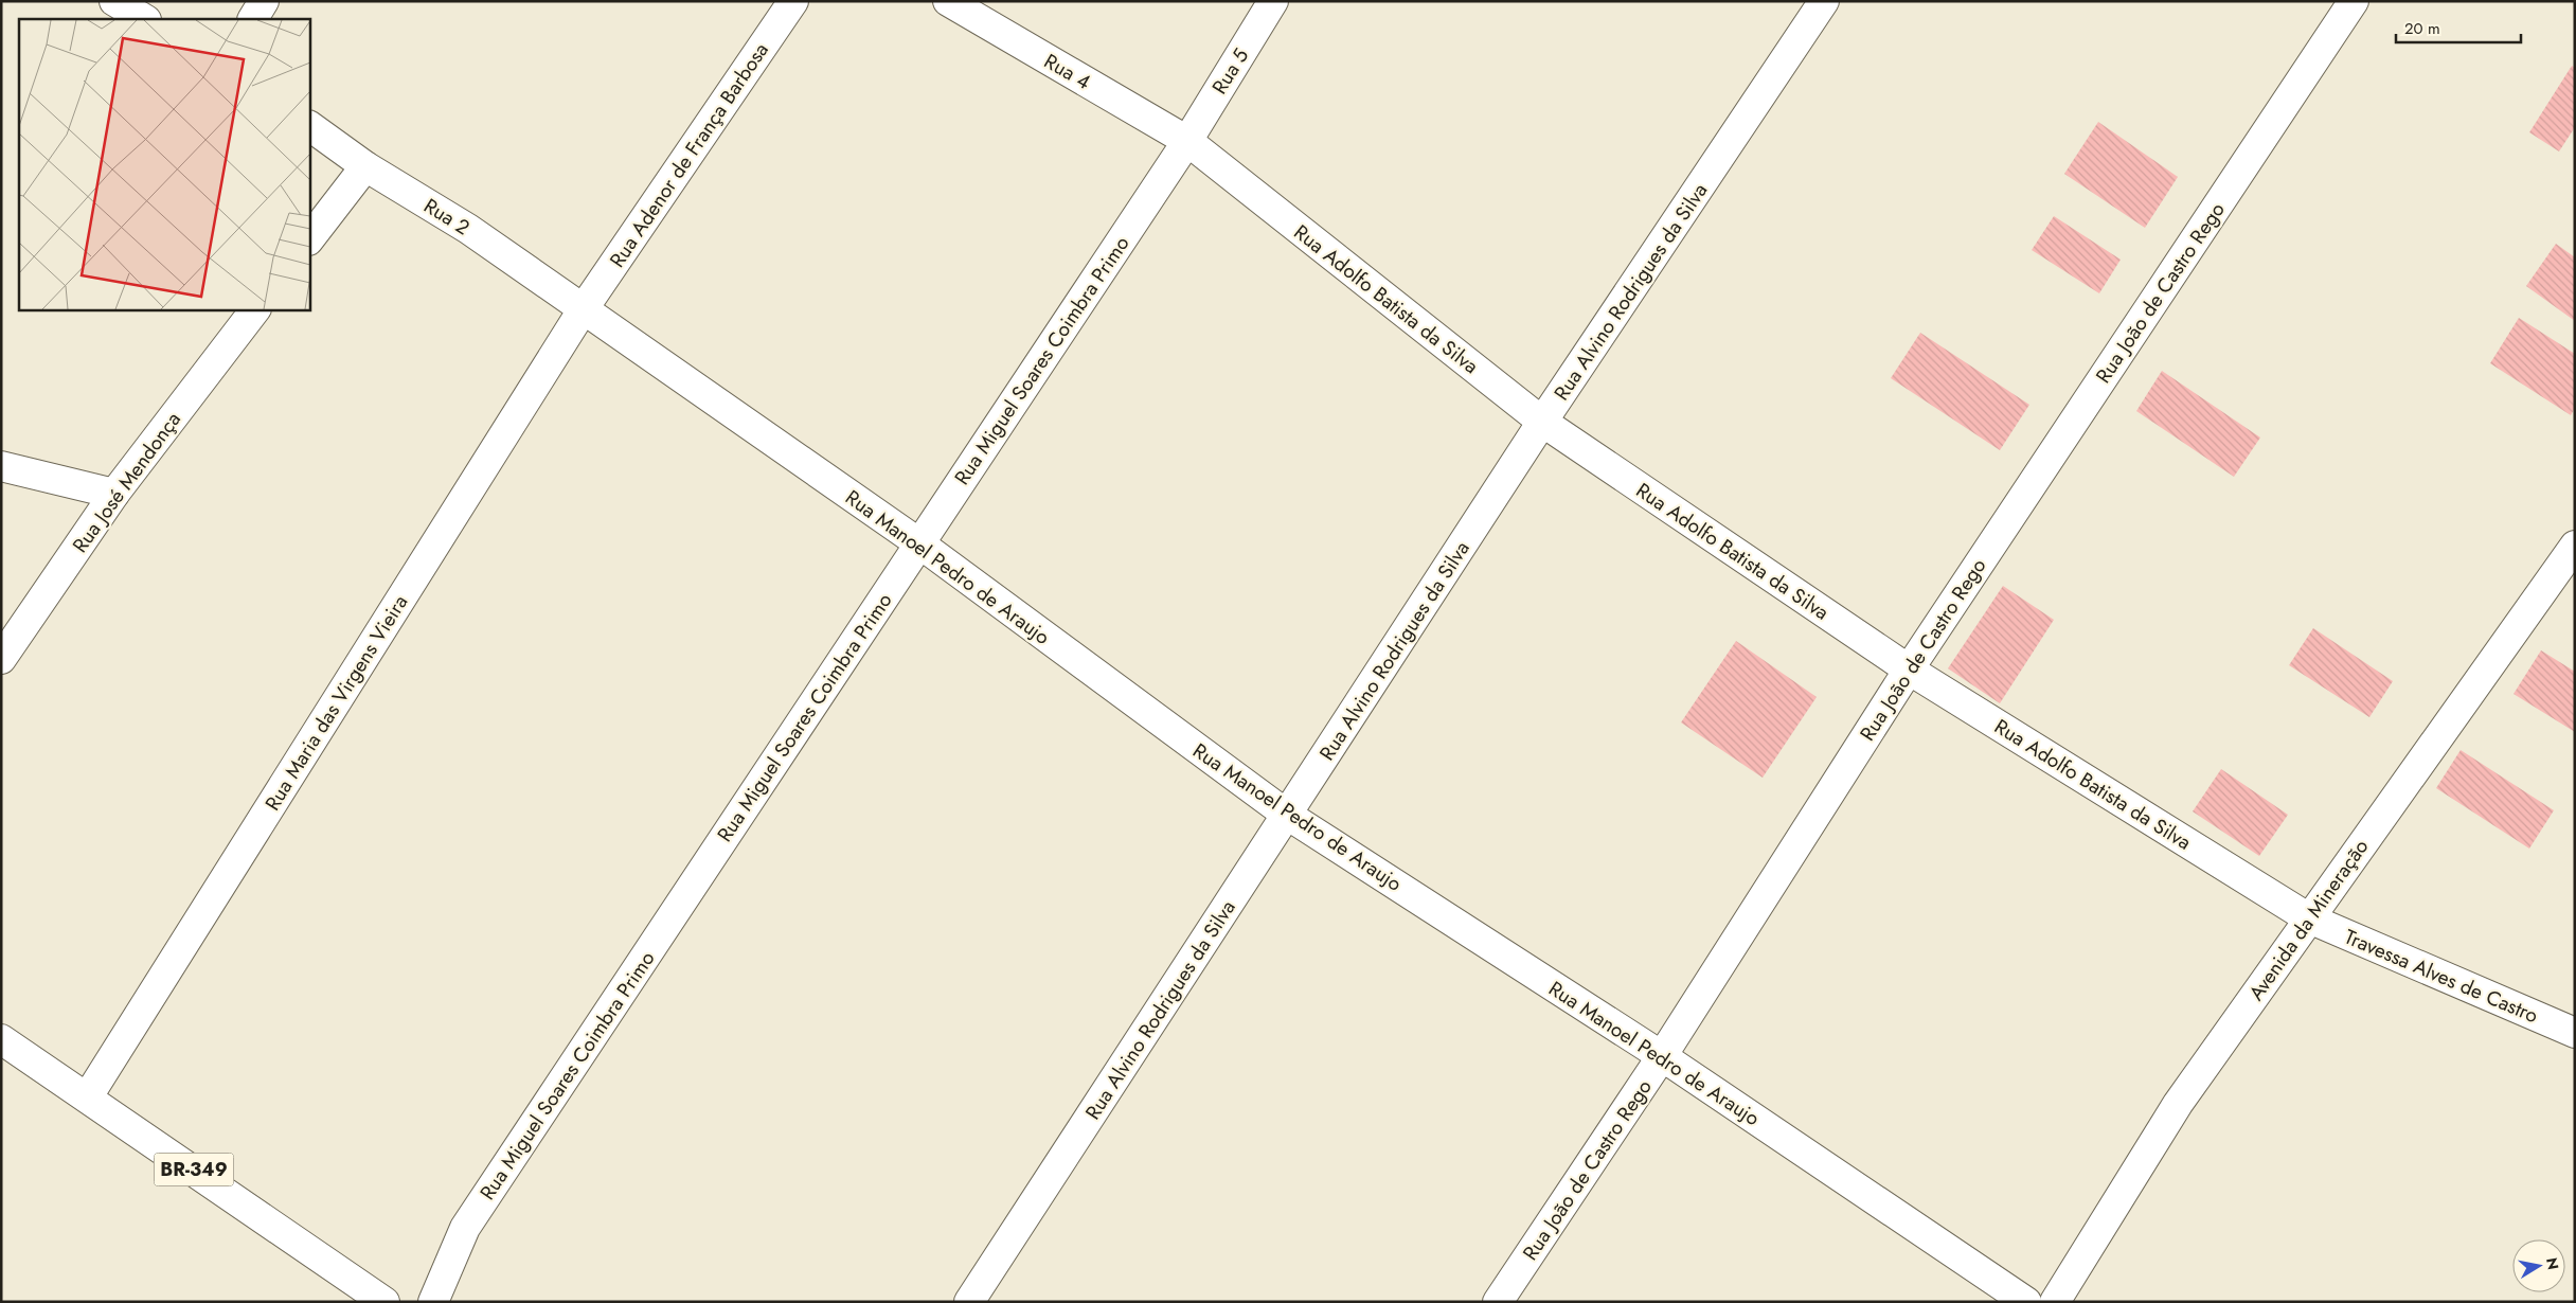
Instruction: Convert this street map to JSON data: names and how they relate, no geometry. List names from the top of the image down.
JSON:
{
  "streets": {
    "street": [
      "Rua 4",
      "Rua 5",
      "Rua Adenor de França Barbosa",
      "Rua 2",
      "Rua Alvino Rodrigues da Silva",
      "Rua João de Castro Rego",
      "Rua Adolfo Batista da Silva",
      "Rua Miguel Soares Coimbra Primo",
      "Rua José Mendonça",
      "Rua Manoel Pedro de Araujo",
      "Rua Maria das Virgens Vieira",
      "Avenida da Mineração",
      "Travessa Alves de Castro",
      "BR-349"
    ]
  },
  "crossings": [
    ["Rua 4", "Rua 5"],
    ["Rua 4", "Rua Adolfo Batista da Silva"],
    ["Rua 4", "Rua Miguel Soares Coimbra Primo"],
    ["Rua 5", "Rua Adolfo Batista da Silva"],
    ["Rua 5", "Rua Miguel Soares Coimbra Primo"],
    ["Rua Adenor de França Barbosa", "Rua 2"],
    ["Rua Adenor de França Barbosa", "Rua Manoel Pedro de Araujo"],
    ["Rua Adenor de França Barbosa", "Rua Maria das Virgens Vieira"],
    ["Rua 2", "Rua Manoel Pedro de Araujo"],
    ["Rua 2", "Rua Maria das Virgens Vieira"],
    ["Rua Alvino Rodrigues da Silva", "Rua Adolfo Batista da Silva"],
    ["Rua Alvino Rodrigues da Silva", "Rua Manoel Pedro de Araujo"],
    ["Rua João de Castro Rego", "Rua Adolfo Batista da Silva"],
    ["Rua João de Castro Rego", "Rua Manoel Pedro de Araujo"],
    ["Rua Adolfo Batista da Silva", "Rua Miguel Soares Coimbra Primo"],
    ["Rua Adolfo Batista da Silva", "Avenida da Mineração"],
    ["Rua Adolfo Batista da Silva", "Travessa Alves de Castro"],
    ["Rua Miguel Soares Coimbra Primo", "Rua Manoel Pedro de Araujo"],
    ["Rua Manoel Pedro de Araujo", "Rua Maria das Virgens Vieira"],
    ["Rua Maria das Virgens Vieira", "BR-349"],
    ["Avenida da Mineração", "Travessa Alves de Castro"]
  ],
  "scale_bar": "20 m",
  "north": "right"
}
